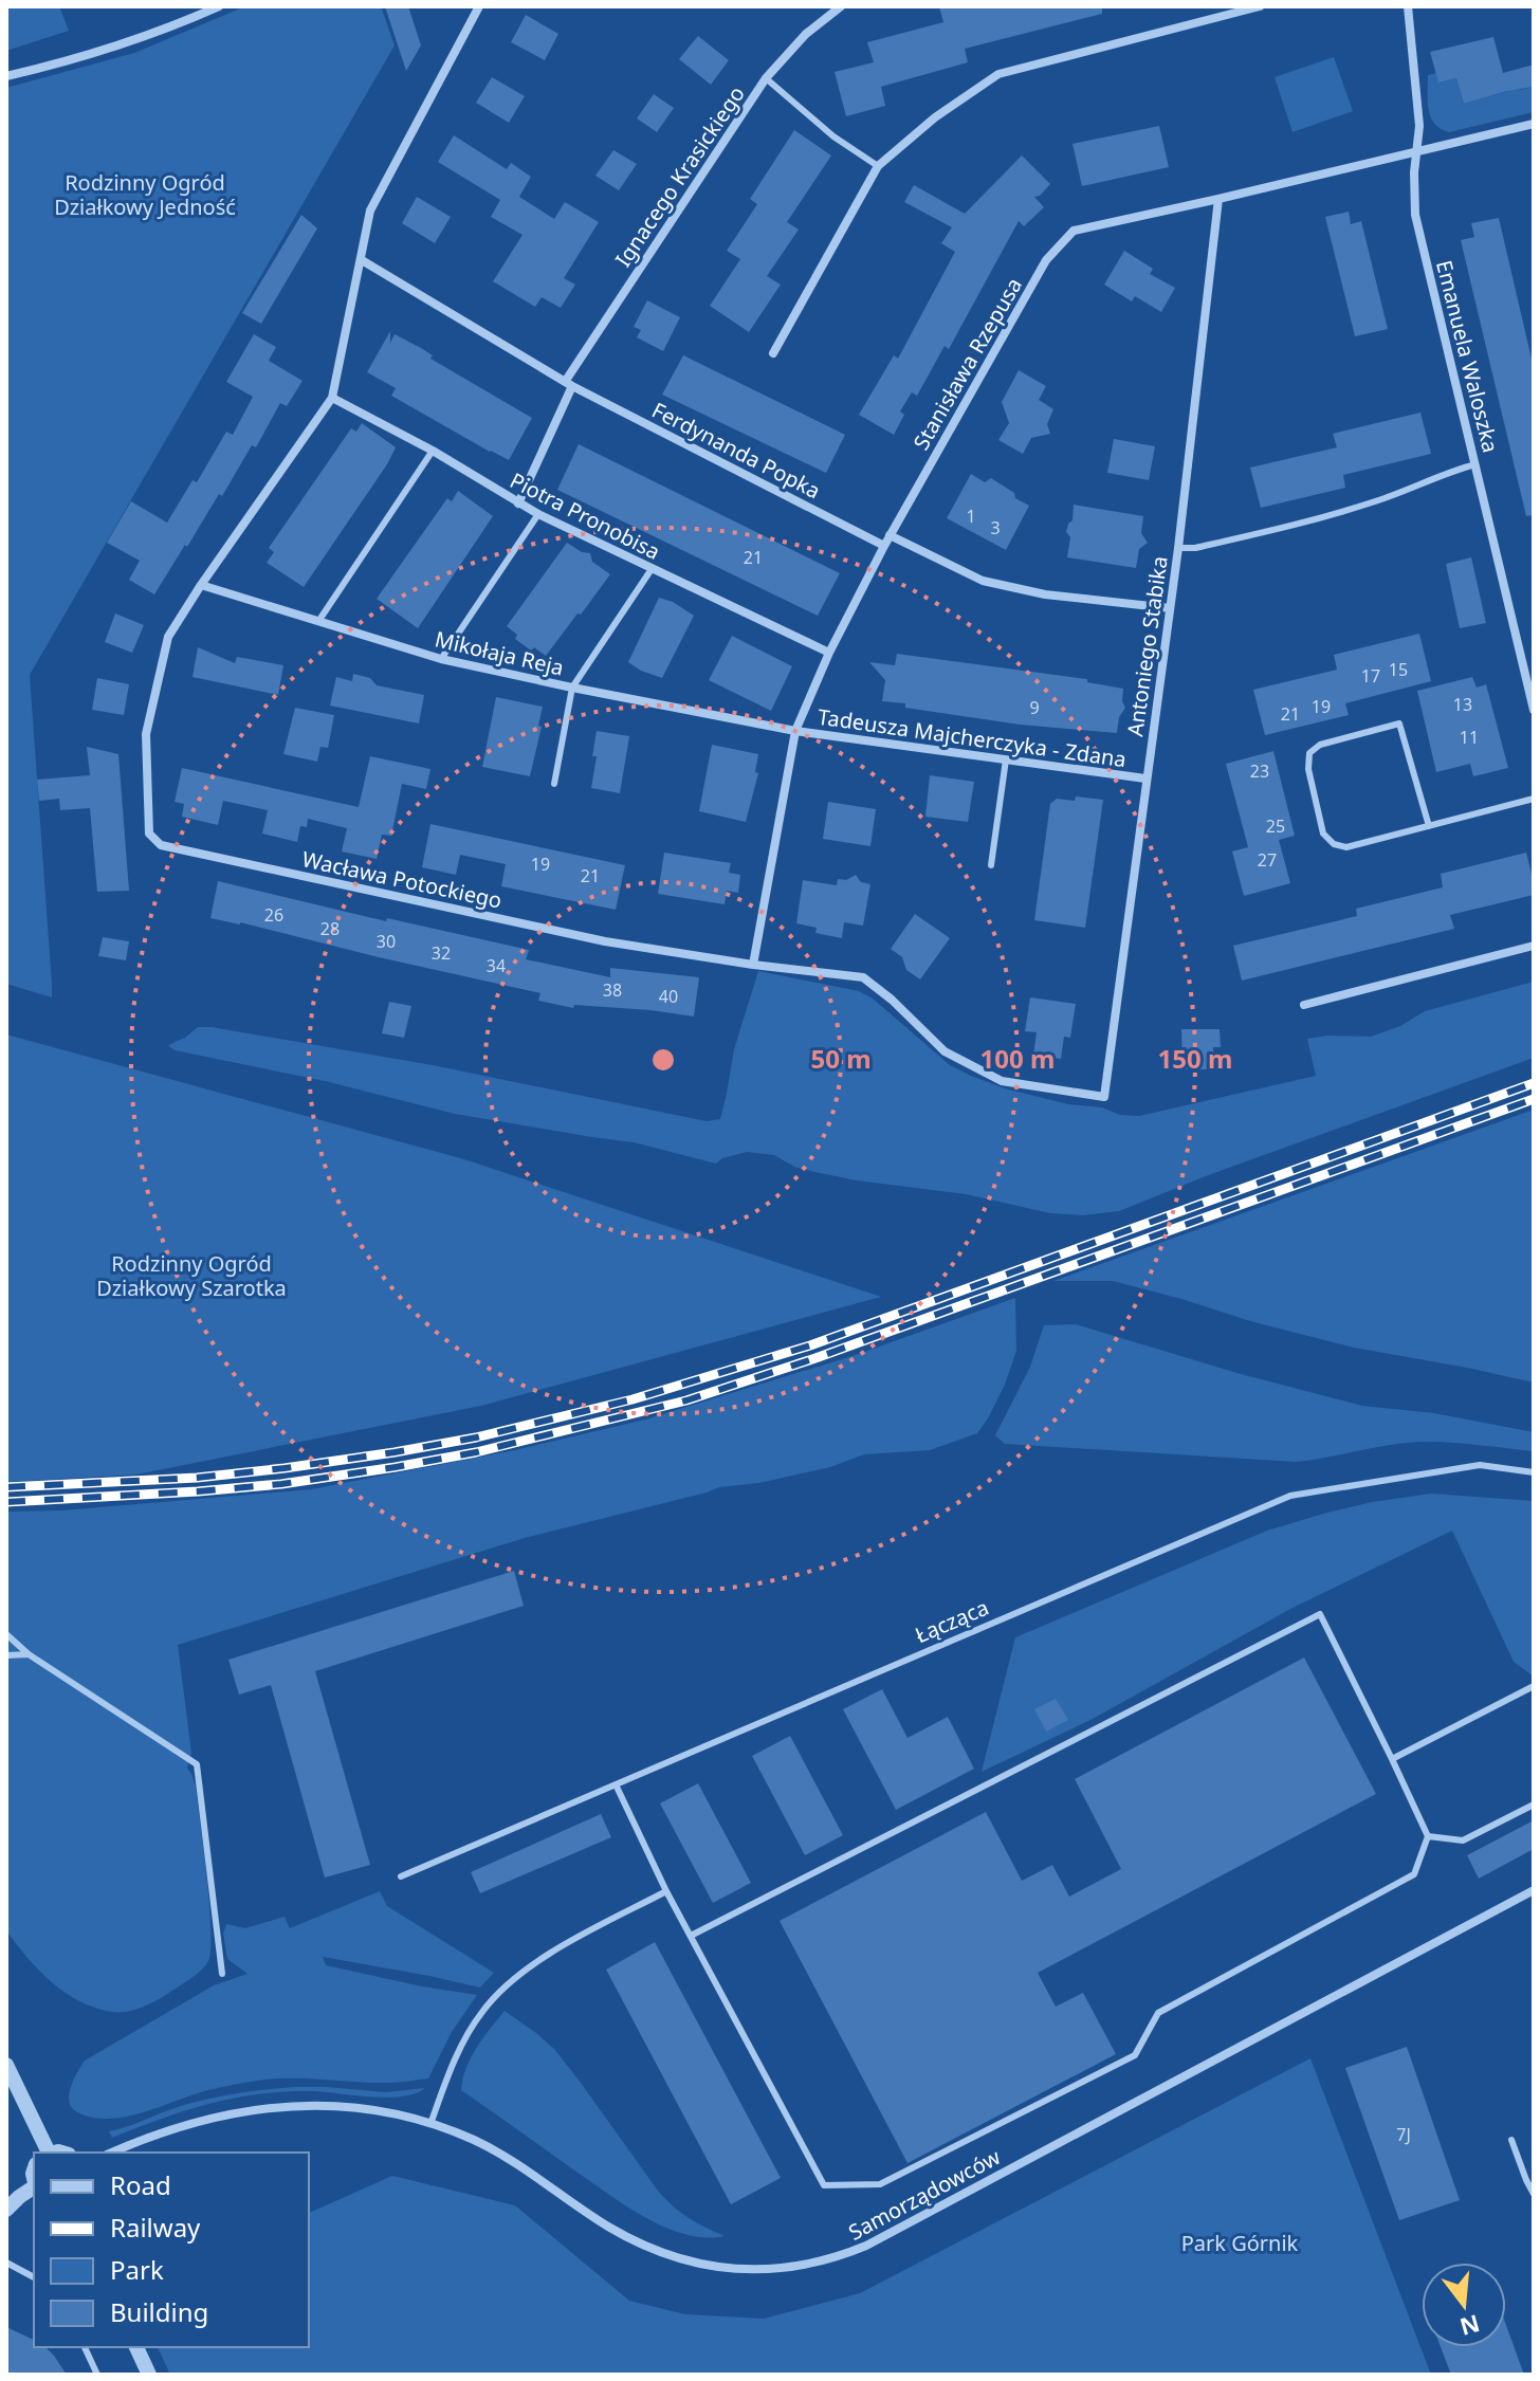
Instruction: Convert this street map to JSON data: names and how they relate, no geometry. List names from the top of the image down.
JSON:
{
  "streets": {
    "street": [
      "Ignacego Krasickiego",
      "Emanuela Waloszka",
      "Stanisława Rzepusa",
      "Ferdynanda Popka",
      "Piotra Pronobisa",
      "Antoniego Stabika",
      "Mikołaja Reja",
      "Tadeusza Majcherczyka - Zdana",
      "Wacława Potockiego",
      "Samorządowców"
    ],
    "lane": ["Łącząca"]
  },
  "crossings": [
    ["Ignacego Krasickiego", "Ferdynanda Popka"],
    ["Ignacego Krasickiego", "Piotra Pronobisa"],
    ["Emanuela Waloszka", "Stanisława Rzepusa"],
    ["Stanisława Rzepusa", "Ferdynanda Popka"],
    ["Stanisława Rzepusa", "Piotra Pronobisa"],
    ["Stanisława Rzepusa", "Antoniego Stabika"],
    ["Stanisława Rzepusa", "Mikołaja Reja"],
    ["Stanisława Rzepusa", "Tadeusza Majcherczyka - Zdana"],
    ["Stanisława Rzepusa", "Wacława Potockiego"],
    ["Piotra Pronobisa", "Wacława Potockiego"],
    ["Antoniego Stabika", "Tadeusza Majcherczyka - Zdana"],
    ["Antoniego Stabika", "Wacława Potockiego"],
    ["Mikołaja Reja", "Tadeusza Majcherczyka - Zdana"],
    ["Mikołaja Reja", "Wacława Potockiego"]
  ],
  "parks": ["Rodzinny Ogród Działkowy Jedność", "Rodzinny Ogród Działkowy Szarotka", "Park Górnik"],
  "house_numbers": [
    "1",
    "3",
    "21",
    "15",
    "17",
    "13",
    "19",
    "9",
    "21",
    "11",
    "23",
    "25",
    "27",
    "19",
    "21",
    "26",
    "28",
    "30",
    "32",
    "34",
    "38",
    "40",
    "7J"
  ],
  "legend": [
    "Road",
    "Railway",
    "Park",
    "Building"
  ],
  "north": "bottom",
  "rings": ["50 m", "100 m", "150 m"]
}
